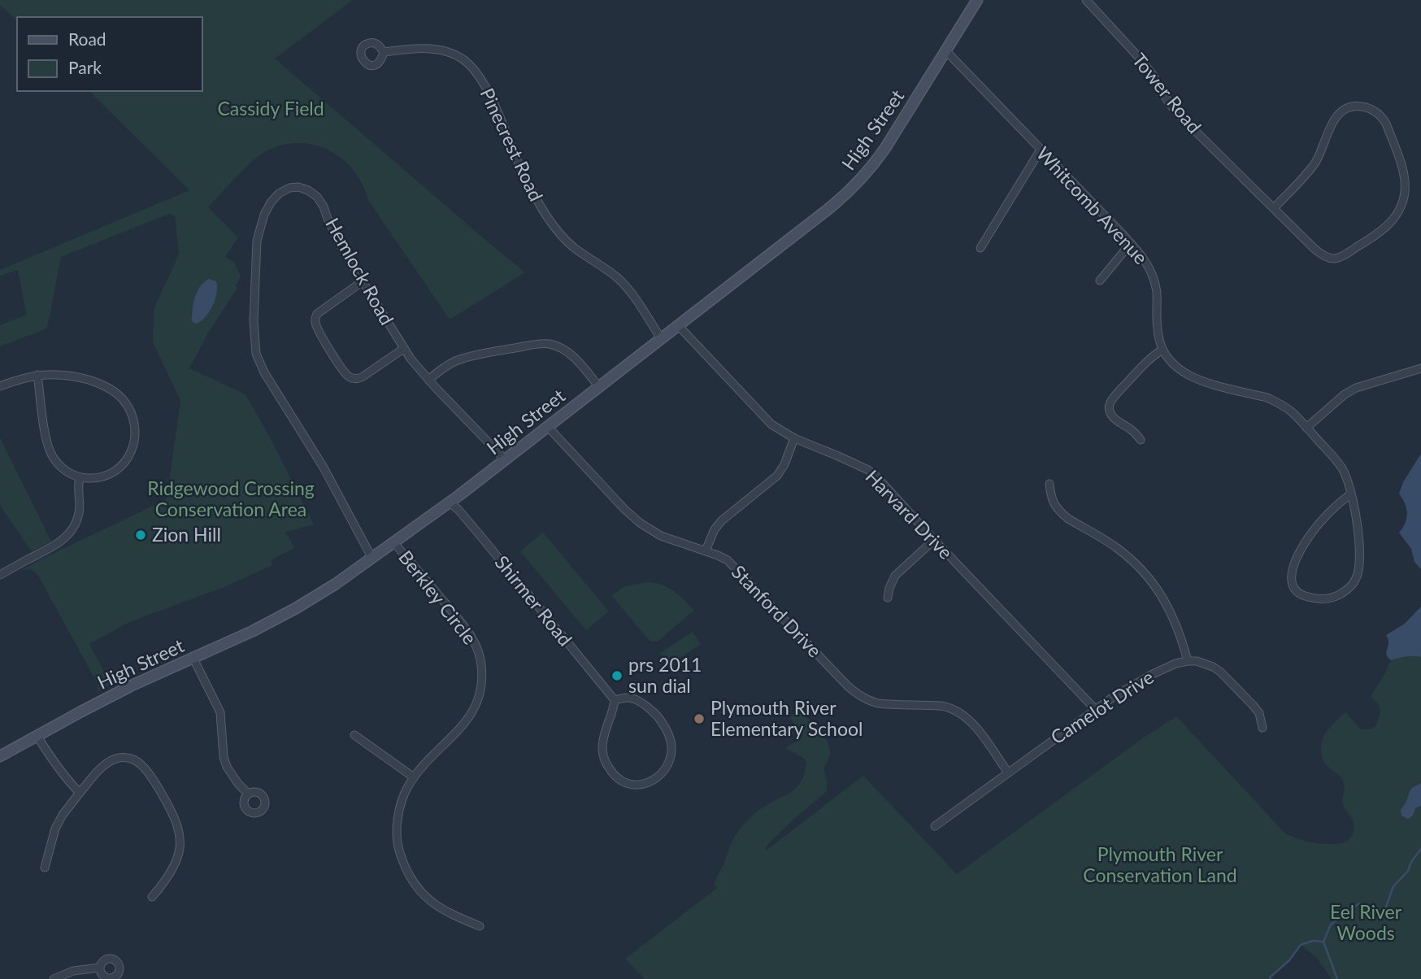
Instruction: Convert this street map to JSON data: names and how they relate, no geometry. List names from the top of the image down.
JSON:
{
  "streets": {
    "main road": ["High Street"],
    "street": [
      "Tower Road",
      "Pinecrest Road",
      "Whitcomb Avenue",
      "Hemlock Road",
      "Harvard Drive",
      "Berkley Circle",
      "Shirmer Road",
      "Stanford Drive",
      "Camelot Drive"
    ]
  },
  "crossings": [
    ["High Street", "Pinecrest Road"],
    ["High Street", "Whitcomb Avenue"],
    ["High Street", "Hemlock Road"],
    ["High Street", "Harvard Drive"],
    ["High Street", "Berkley Circle"],
    ["High Street", "Shirmer Road"],
    ["High Street", "Stanford Drive"],
    ["Harvard Drive", "Camelot Drive"],
    ["Stanford Drive", "Camelot Drive"]
  ],
  "parks": [
    "Cassidy Field",
    "Ridgewood Crossing Conservation Area",
    "Plymouth River Conservation Land",
    "Eel River Woods"
  ],
  "places": ["Zion Hill", "prs 2011 sun dial", "Plymouth River Elementary School"],
  "legend": ["Road", "Park"]
}
